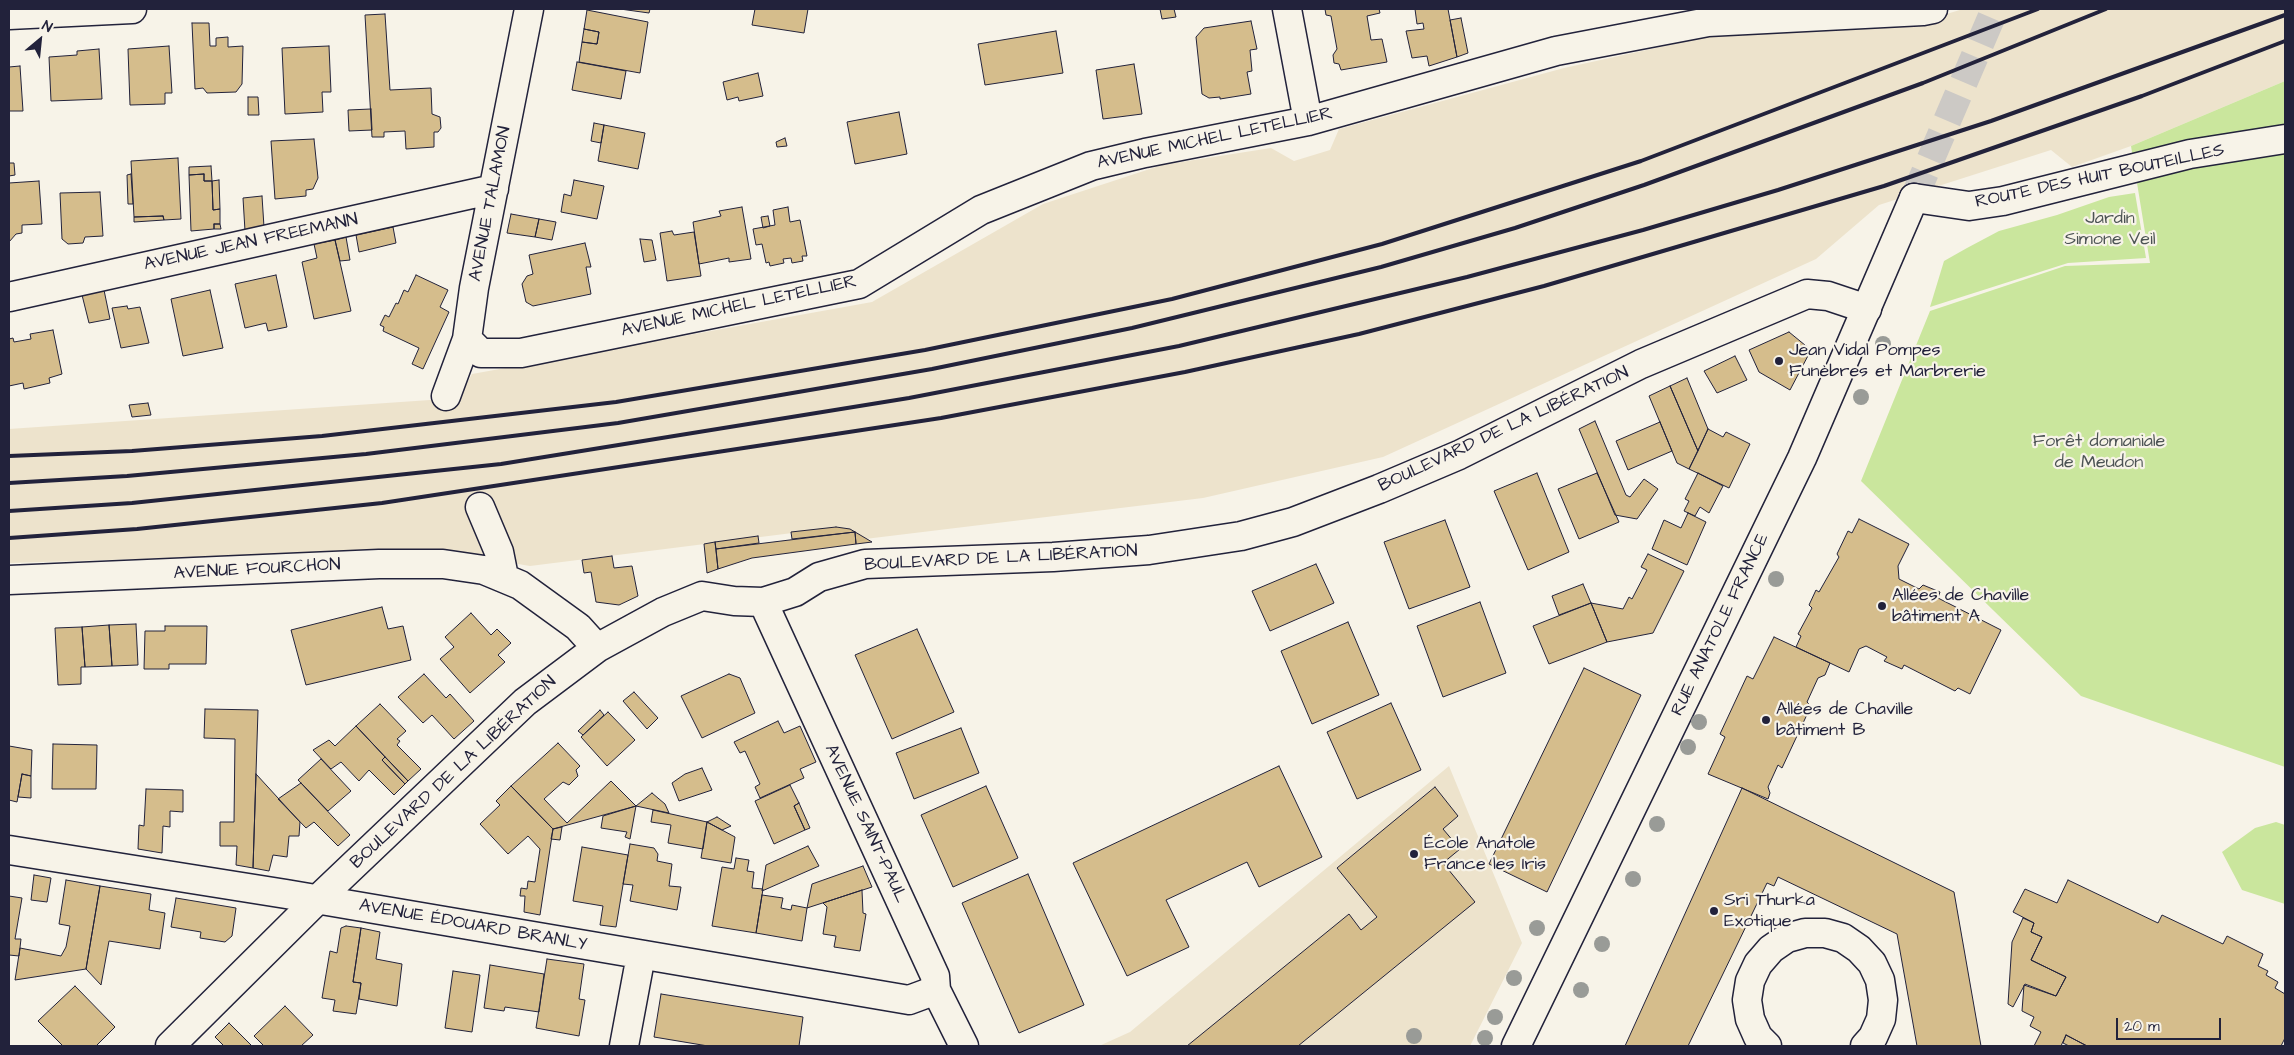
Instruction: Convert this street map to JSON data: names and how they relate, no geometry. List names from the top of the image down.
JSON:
{
  "streets": {
    "street": [
      "AVENUE MICHEL LETELLIER",
      "ROUTE DES HUIT BOUTEILLES",
      "AVENUE TALAMON",
      "AVENUE JEAN FREEMANN",
      "BOULEVARD DE LA LIBÉRATION",
      "AVENUE FOURCHON",
      "RUE ANATOLE FRANCE",
      "AVENUE SAINT-PAUL",
      "AVENUE ÉDOUARD BRANLY"
    ]
  },
  "crossings": [
    ["AVENUE MICHEL LETELLIER", "AVENUE TALAMON"],
    ["ROUTE DES HUIT BOUTEILLES", "RUE ANATOLE FRANCE"],
    ["AVENUE TALAMON", "AVENUE JEAN FREEMANN"],
    ["BOULEVARD DE LA LIBÉRATION", "RUE ANATOLE FRANCE"],
    ["BOULEVARD DE LA LIBÉRATION", "AVENUE SAINT-PAUL"],
    ["BOULEVARD DE LA LIBÉRATION", "AVENUE ÉDOUARD BRANLY"],
    ["AVENUE SAINT-PAUL", "AVENUE ÉDOUARD BRANLY"]
  ],
  "parks": ["Jardin Simone Veil", "Forêt domaniale de Meudon"],
  "places": [
    "Jean Vidal Pompes Funèbres et Marbrerie",
    "Allées de Chaville bâtiment A",
    "Allées de Chaville bâtiment B",
    "École Anatole France les Iris",
    "Sri Thurka Exotique"
  ],
  "scale_bar": "20 m",
  "north": "top right"
}
